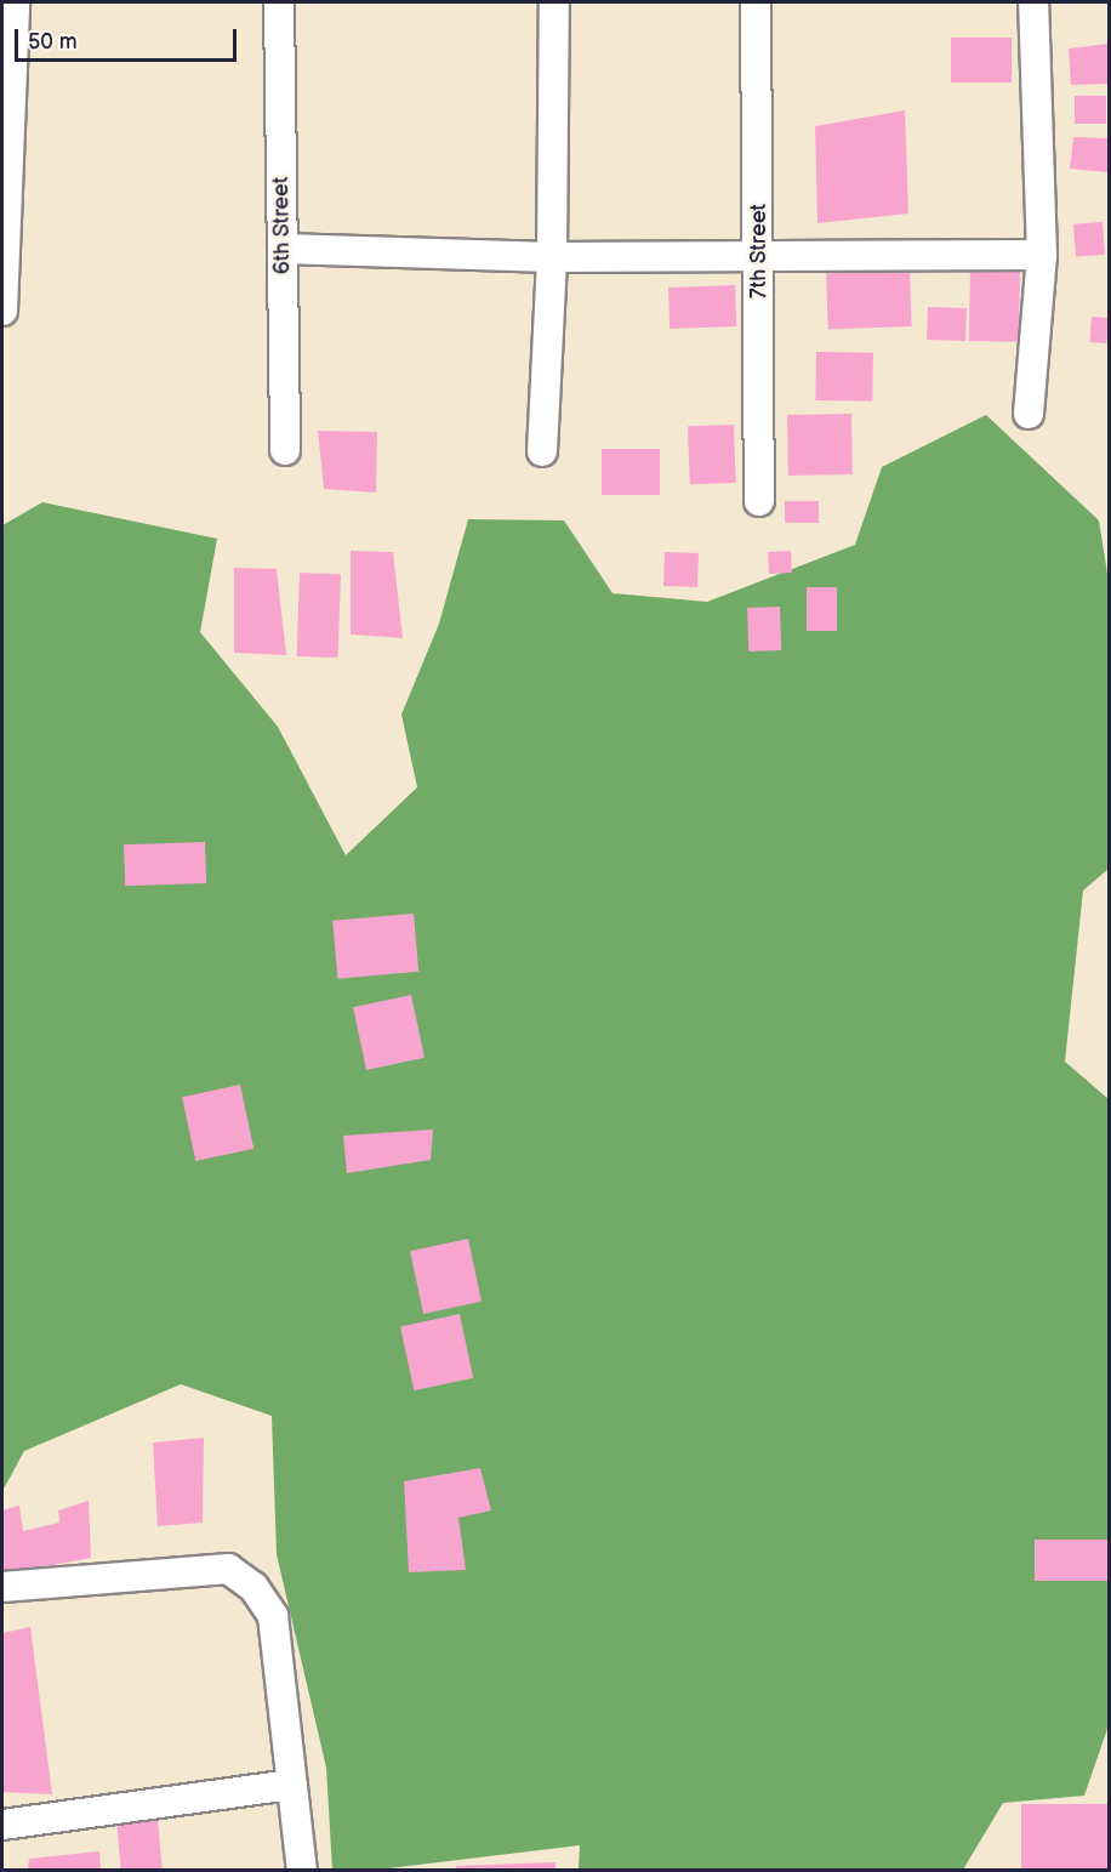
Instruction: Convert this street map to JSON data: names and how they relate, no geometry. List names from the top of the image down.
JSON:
{
  "streets": {
    "street": ["6th Street", "7th Street"]
  },
  "scale_bar": "50 m"
}
